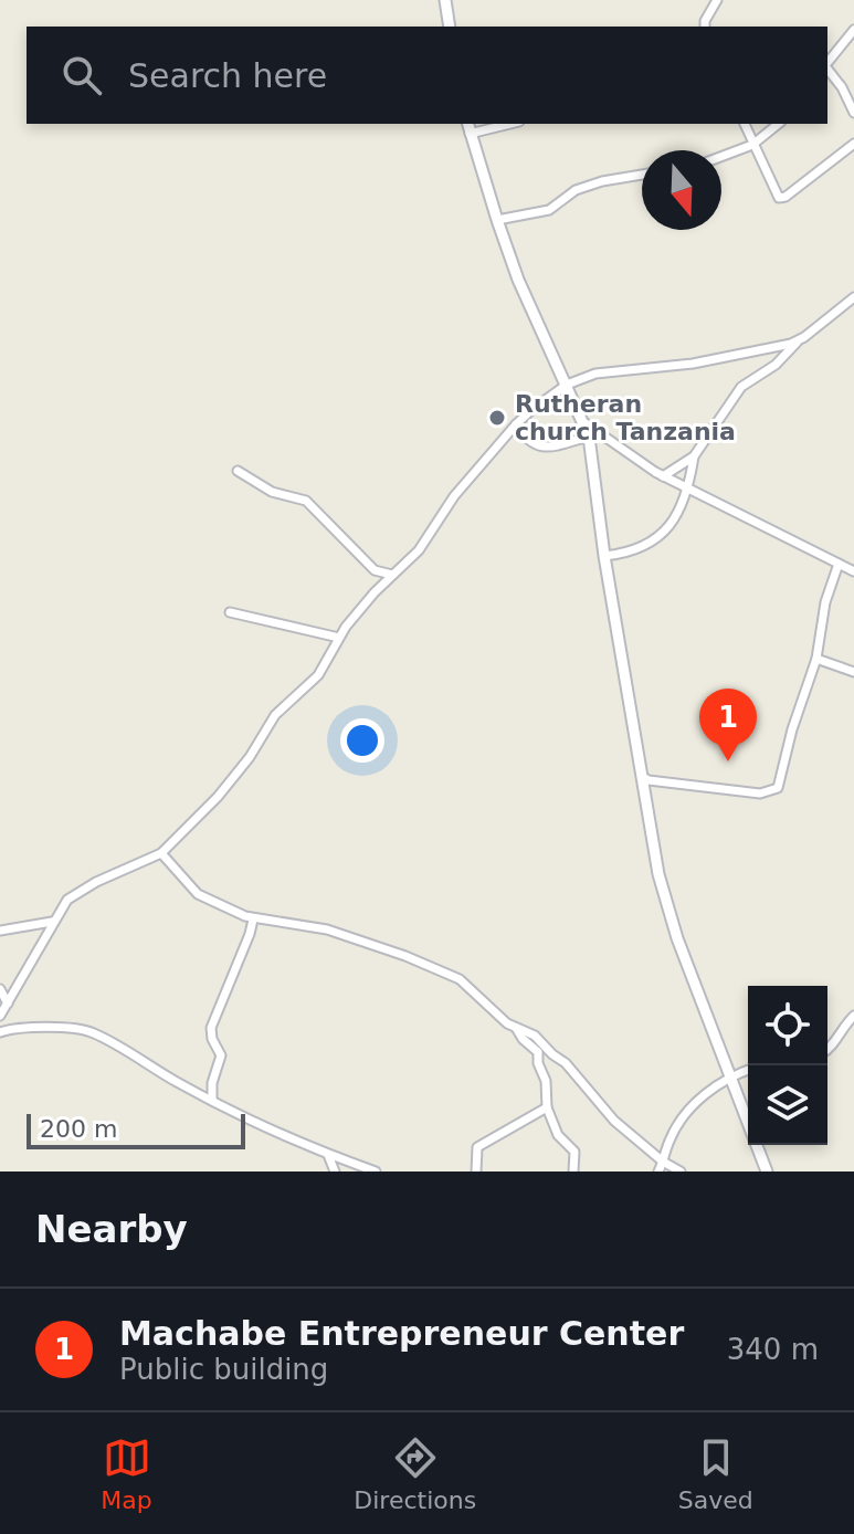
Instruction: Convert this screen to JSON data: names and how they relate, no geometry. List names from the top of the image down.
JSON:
{
  "places": ["Rutheran church Tanzania"],
  "scale_bar": "200 m",
  "north": "bottom",
  "page": {
    "search": "Search here",
    "pins": "1",
    "scale": "200 m",
    "heading": "Nearby",
    "list": [
      {
        "mark": "1",
        "name": "Machabe Entrepreneur Center",
        "note": "Public building",
        "value": "340 m"
      }
    ],
    "nav": ["Map", "Directions", "Saved"]
  }
}
